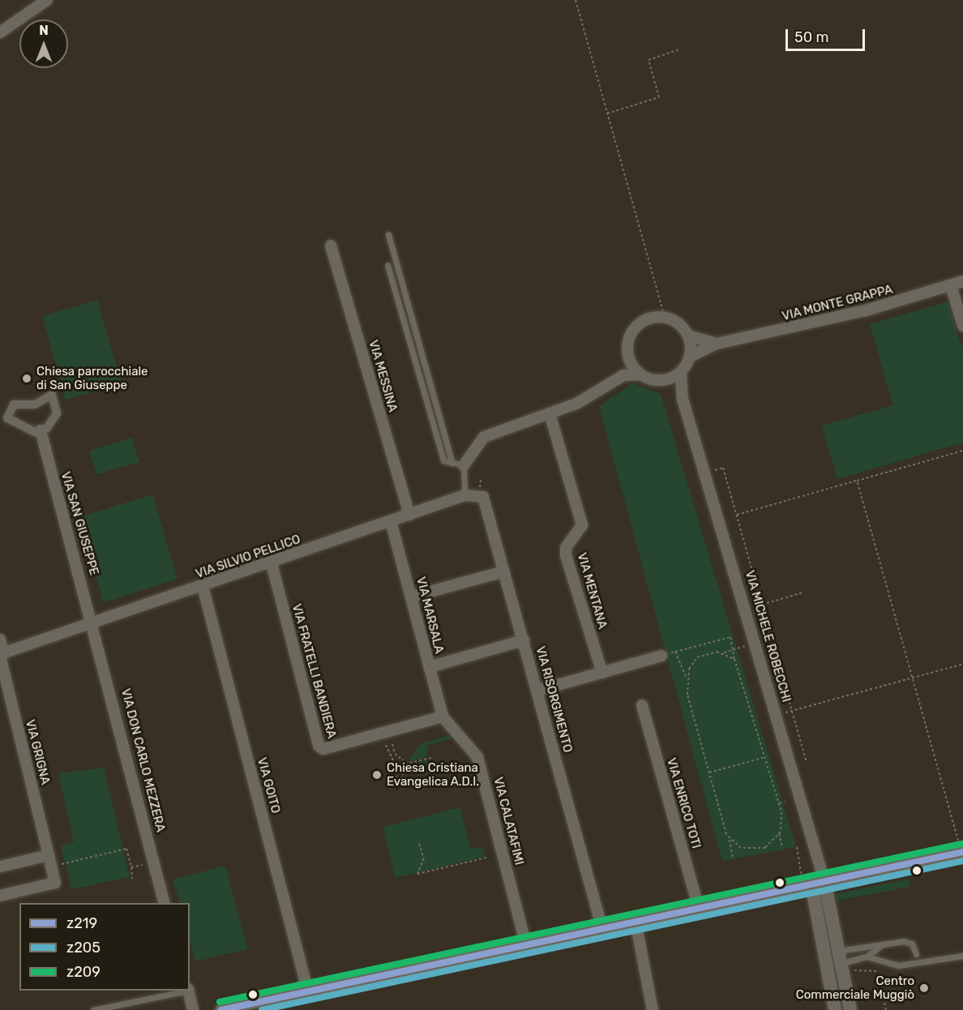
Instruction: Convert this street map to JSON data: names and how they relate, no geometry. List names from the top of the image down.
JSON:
{
  "streets": {
    "street": [
      "VIA MONTE GRAPPA",
      "VIA MESSINA",
      "VIA SAN GIUSEPPE",
      "VIA SILVIO PELLICO",
      "VIA MENTANA",
      "VIA MARSALA",
      "VIA MICHELE ROBECCHI",
      "VIA FRATELLI BANDIERA",
      "VIA RISORGIMENTO",
      "VIA GRIGNA",
      "VIA DON CARLO MEZZERA",
      "VIA GOITO",
      "VIA ENRICO TOTI",
      "VIA CALATAFIMI"
    ]
  },
  "crossings": [
    ["VIA MONTE GRAPPA", "VIA MICHELE ROBECCHI"],
    ["VIA MESSINA", "VIA SILVIO PELLICO"],
    ["VIA SAN GIUSEPPE", "VIA SILVIO PELLICO"],
    ["VIA SAN GIUSEPPE", "VIA DON CARLO MEZZERA"],
    ["VIA SILVIO PELLICO", "VIA MARSALA"],
    ["VIA SILVIO PELLICO", "VIA FRATELLI BANDIERA"],
    ["VIA SILVIO PELLICO", "VIA RISORGIMENTO"],
    ["VIA SILVIO PELLICO", "VIA GRIGNA"],
    ["VIA SILVIO PELLICO", "VIA DON CARLO MEZZERA"],
    ["VIA SILVIO PELLICO", "VIA GOITO"],
    ["VIA MARSALA", "VIA FRATELLI BANDIERA"],
    ["VIA MARSALA", "VIA CALATAFIMI"],
    ["VIA FRATELLI BANDIERA", "VIA CALATAFIMI"]
  ],
  "places": ["Chiesa parrocchiale di San Giuseppe", "Chiesa Cristiana Evangelica A.D.I.", "Centro Commerciale Muggiò"],
  "lines": ["transit line z209", "transit line z219", "transit line z205"],
  "legend": ["z219", "z205", "z209"],
  "scale_bar": "50 m",
  "north": "top"
}
